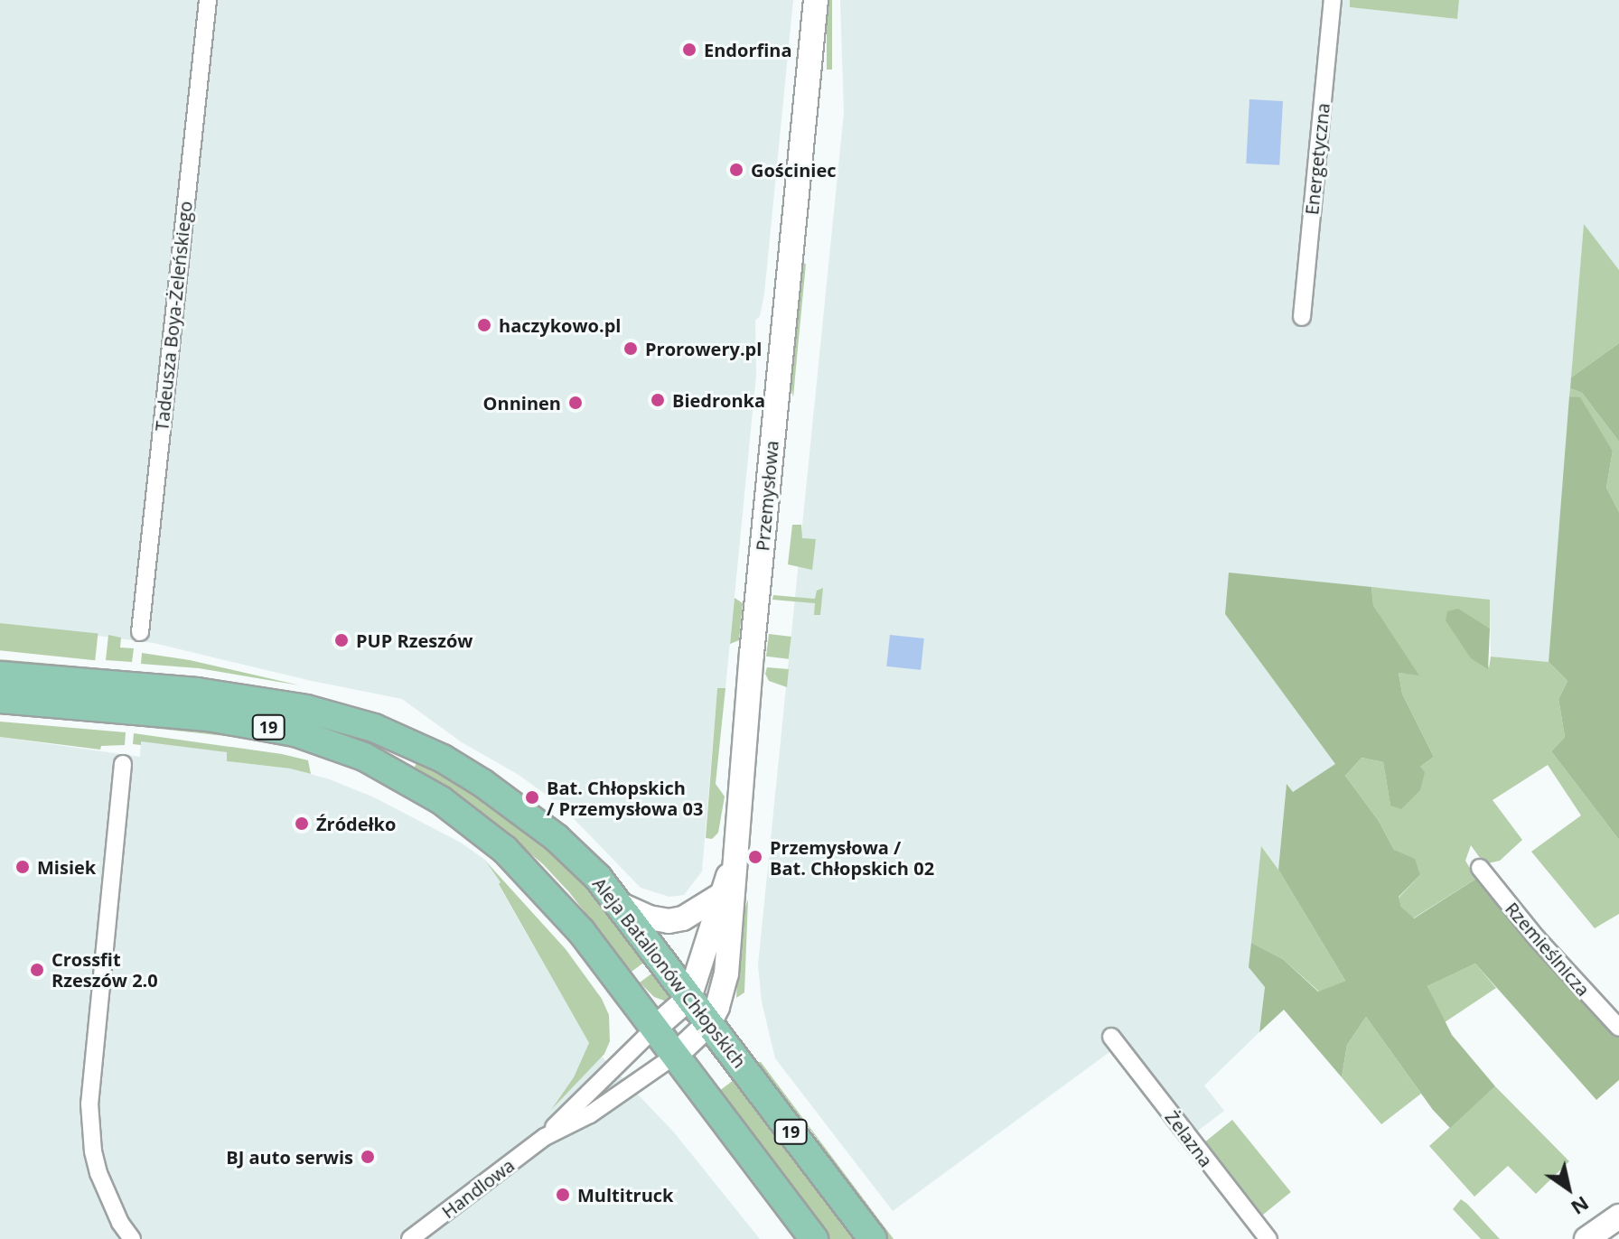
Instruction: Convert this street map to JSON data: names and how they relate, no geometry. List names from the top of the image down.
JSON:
{
  "streets": {
    "main road": ["19", "Aleja Batalionów Chłopskich"],
    "street": [
      "Energetyczna",
      "Tadeusza Boya-Żeleńskiego",
      "Przemysłowa",
      "Rzemieślnicza",
      "Żelazna",
      "Handlowa"
    ]
  },
  "crossings": [
    ["Przemysłowa", "Aleja Batalionów Chłopskich"],
    ["19", "Handlowa"]
  ],
  "places": [
    "Endorfina",
    "Gościniec",
    "haczykowo.pl",
    "Prorowery.pl",
    "Biedronka",
    "Onninen",
    "PUP Rzeszów",
    "Bat. Chłopskich / Przemysłowa 03",
    "Źródełko",
    "Przemysłowa / Bat. Chłopskich 02",
    "Misiek",
    "Crossfit Rzeszów 2.0",
    "BJ auto serwis",
    "Multitruck"
  ],
  "north": "bottom right"
}
